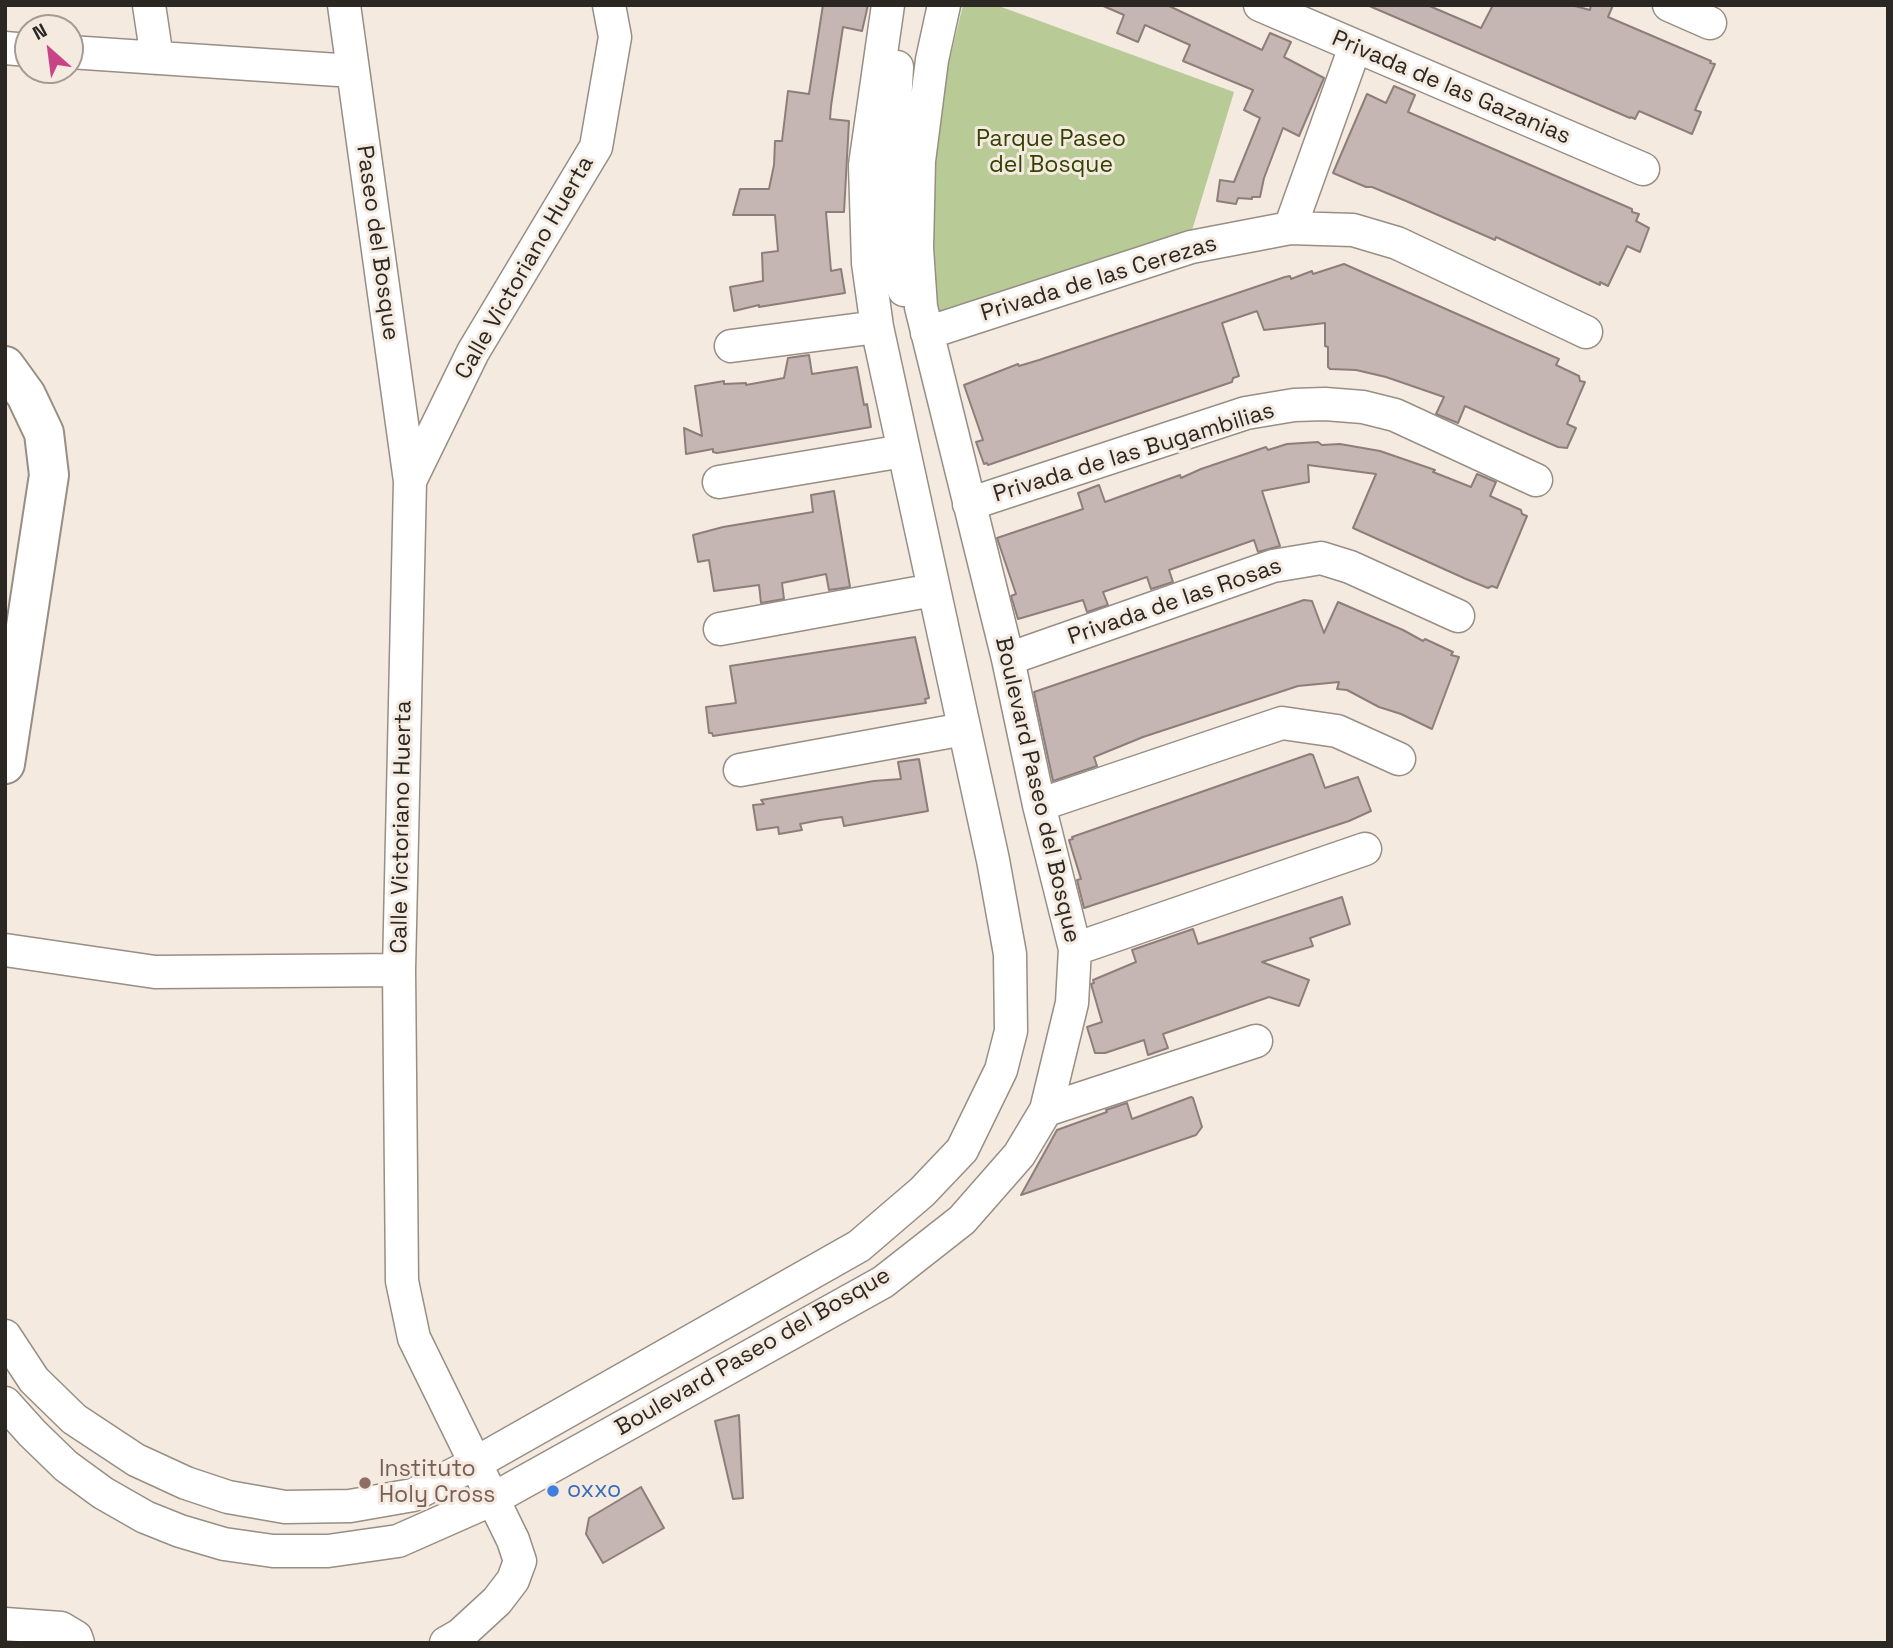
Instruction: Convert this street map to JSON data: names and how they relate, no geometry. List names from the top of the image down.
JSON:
{
  "streets": {
    "street": [
      "Privada de las Gazanias",
      "Paseo del Bosque",
      "Calle Victoriano Huerta",
      "Privada de las Cerezas",
      "Privada de las Bugambilias",
      "Privada de las Rosas",
      "Boulevard Paseo del Bosque"
    ]
  },
  "crossings": [
    ["Paseo del Bosque", "Calle Victoriano Huerta"],
    ["Calle Victoriano Huerta", "Boulevard Paseo del Bosque"],
    ["Privada de las Cerezas", "Boulevard Paseo del Bosque"],
    ["Privada de las Bugambilias", "Boulevard Paseo del Bosque"],
    ["Privada de las Rosas", "Boulevard Paseo del Bosque"]
  ],
  "parks": ["Parque Paseo del Bosque"],
  "places": ["Instituto Holy Cross", "oxxo"],
  "north": "top left"
}
